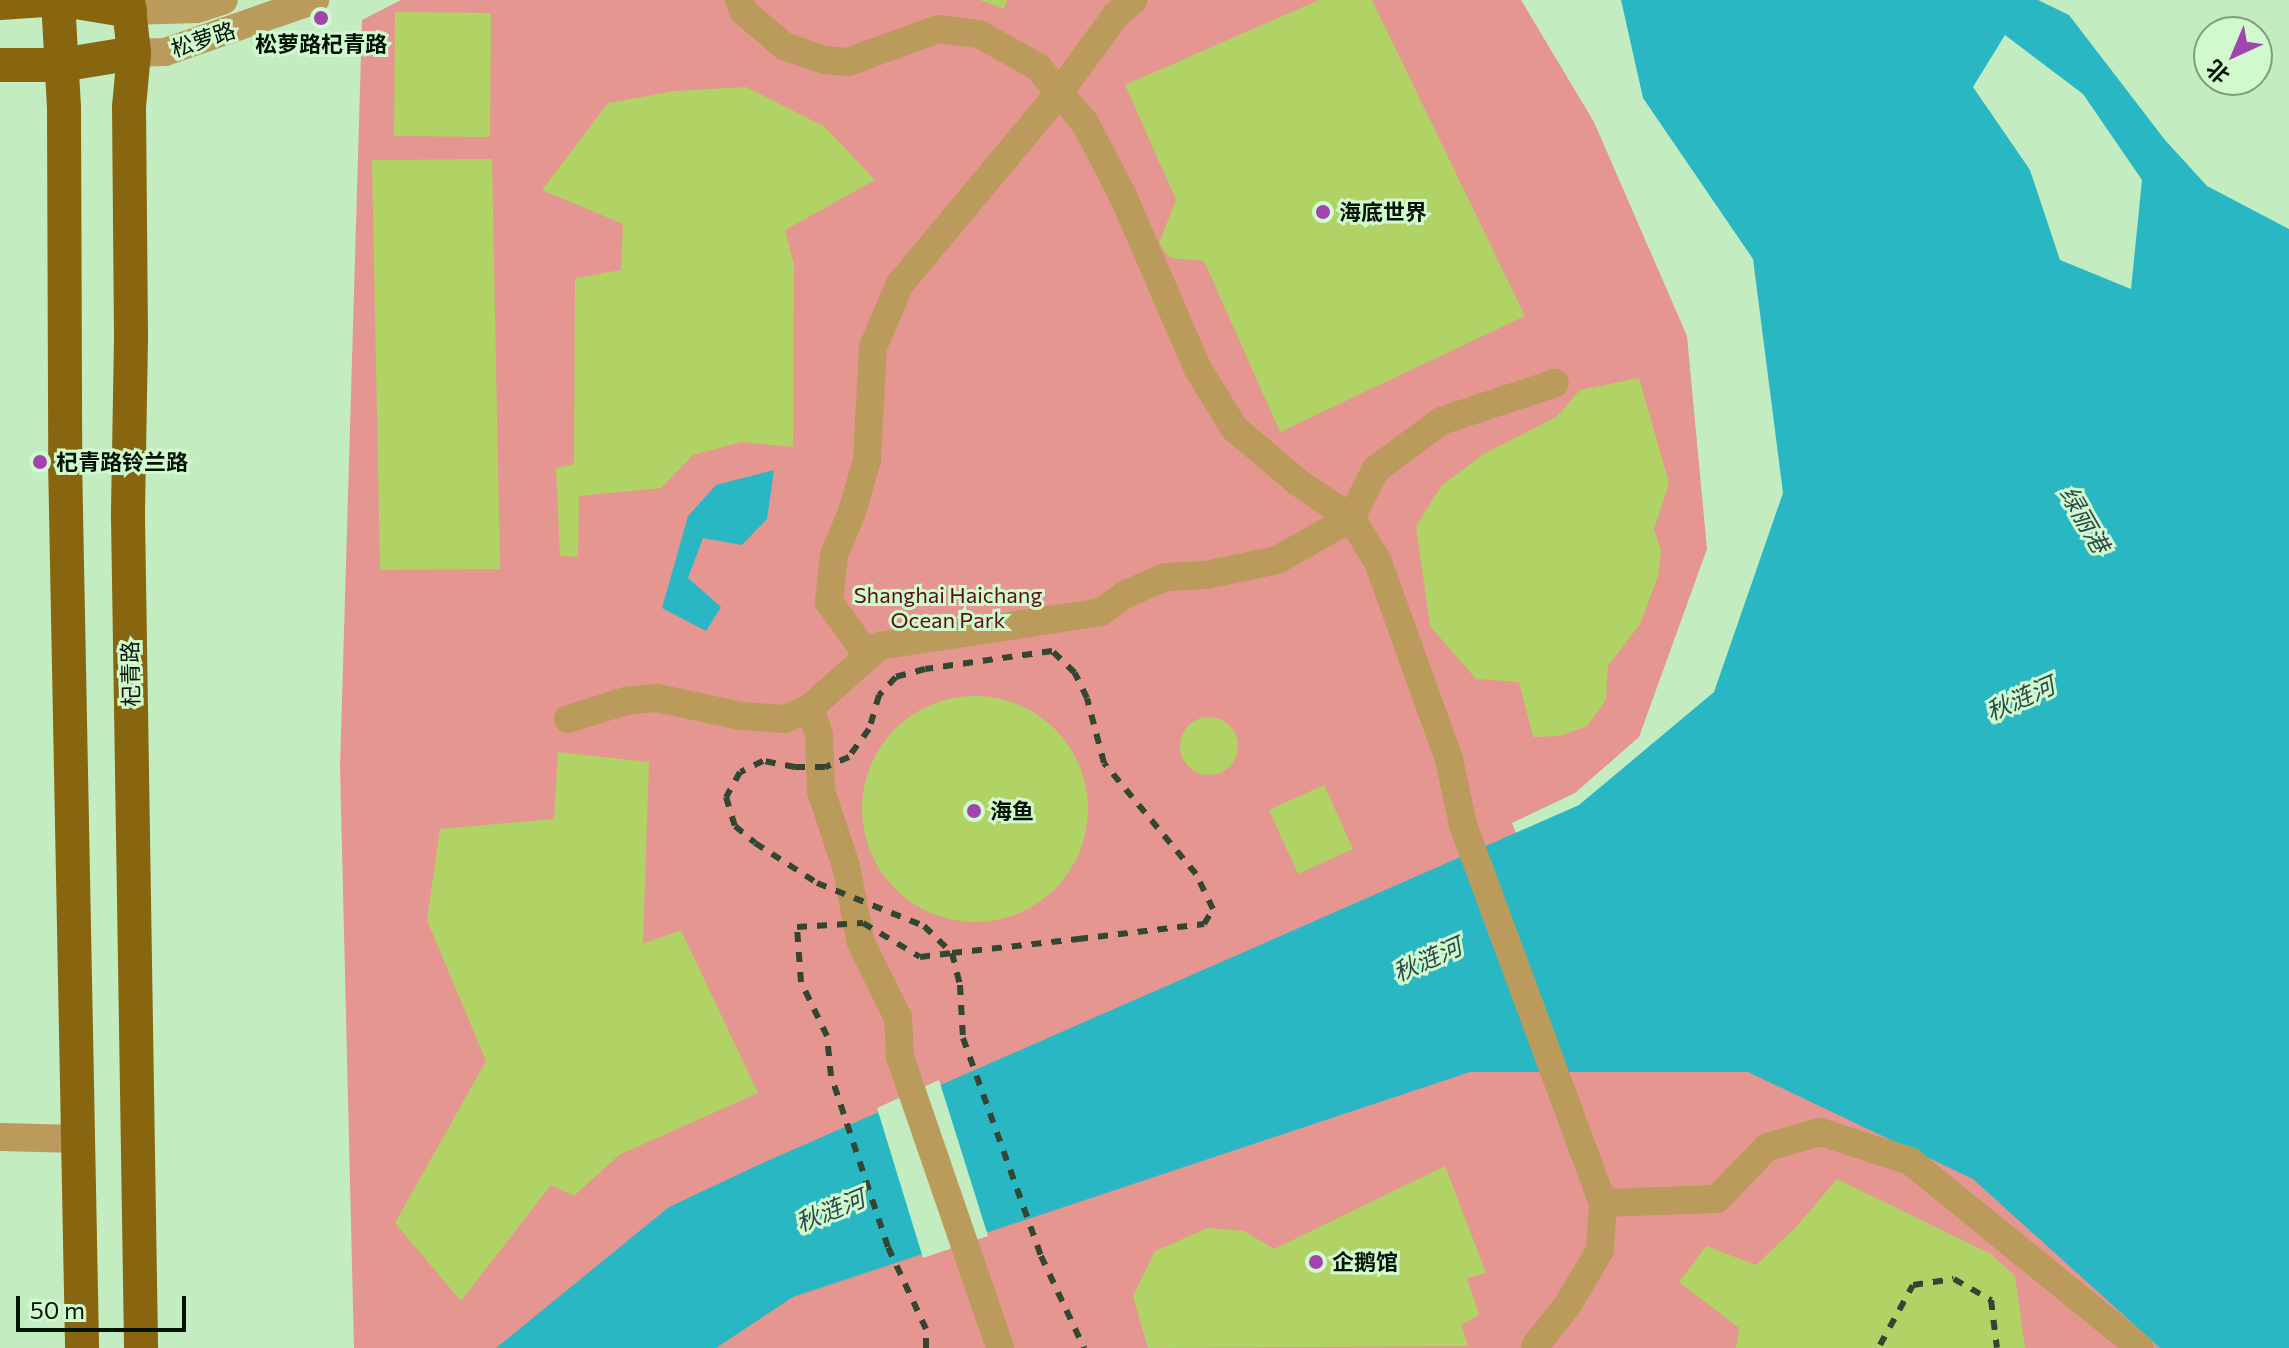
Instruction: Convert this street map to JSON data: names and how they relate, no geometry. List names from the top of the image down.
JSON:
{
  "streets": {
    "main road": ["杞青路"],
    "street": ["松萝路"]
  },
  "crossings": [
    ["松萝路", "杞青路"]
  ],
  "water": ["绿丽港", "秋涟河"],
  "parks": ["Shanghai Haichang Ocean Park"],
  "places": [
    "松萝路杞青路",
    "海底世界",
    "杞青路铃兰路",
    "海鱼",
    "企鹅馆"
  ],
  "scale_bar": "50 m",
  "north": "bottom left"
}
